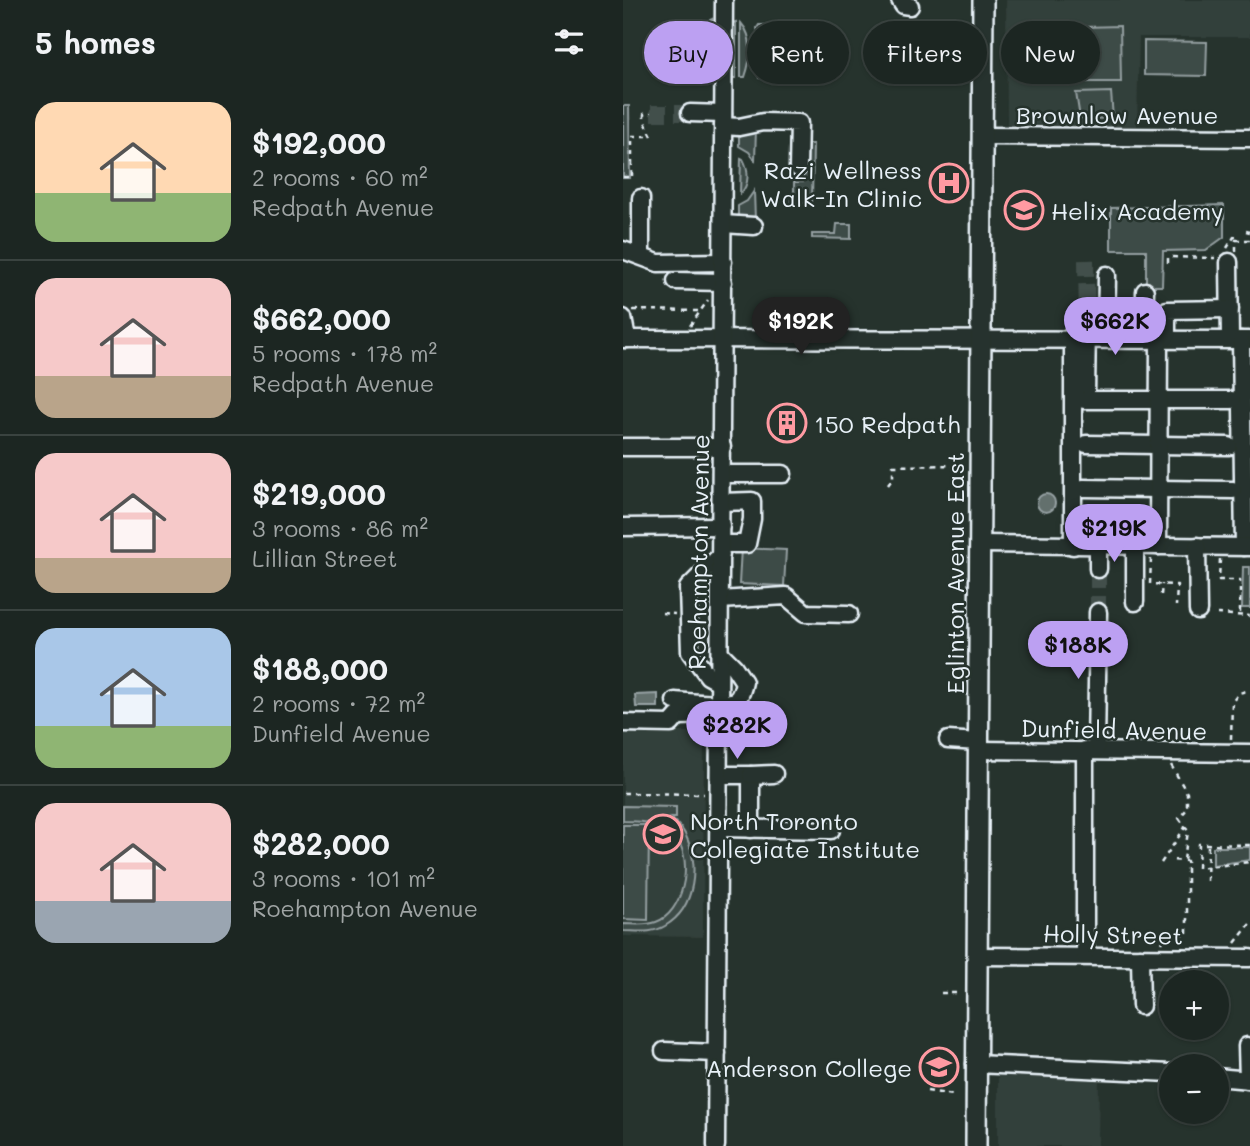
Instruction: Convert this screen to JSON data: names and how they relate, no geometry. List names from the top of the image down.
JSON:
{
  "streets": {
    "main road": ["Eglinton Avenue East"],
    "street": [
      "Brownlow Avenue",
      "Roehampton Avenue",
      "Dunfield Avenue",
      "Holly Street"
    ]
  },
  "crossings": [
    ["Brownlow Avenue", "Eglinton Avenue East"],
    ["Eglinton Avenue East", "Dunfield Avenue"],
    ["Eglinton Avenue East", "Holly Street"]
  ],
  "places": {
    "hospital": ["Razi Wellness Walk-In Clinic"],
    "school or university": ["Helix Academy", "North Toronto Collegiate Institute", "Anderson College"],
    "building": ["150 Redpath"]
  },
  "page": {
    "heading": "5 homes",
    "chip": [
      "Buy",
      "Rent",
      "Filters",
      "New"
    ],
    "list": [
      {
        "name": "$192,000",
        "note": "2 rooms · 60 m² · Redpath Avenue"
      },
      {
        "name": "$662,000",
        "note": "5 rooms · 178 m² · Redpath Avenue"
      },
      {
        "name": "$219,000",
        "note": "3 rooms · 86 m² · Lillian Street"
      },
      {
        "name": "$188,000",
        "note": "2 rooms · 72 m² · Dunfield Avenue"
      },
      {
        "name": "$282,000",
        "note": "3 rooms · 101 m² · Roehampton Avenue"
      }
    ],
    "price": [
      "$192K",
      "$662K",
      "$219K",
      "$188K",
      "$282K"
    ],
    "map_buttons": ["+", "−"]
  }
}
